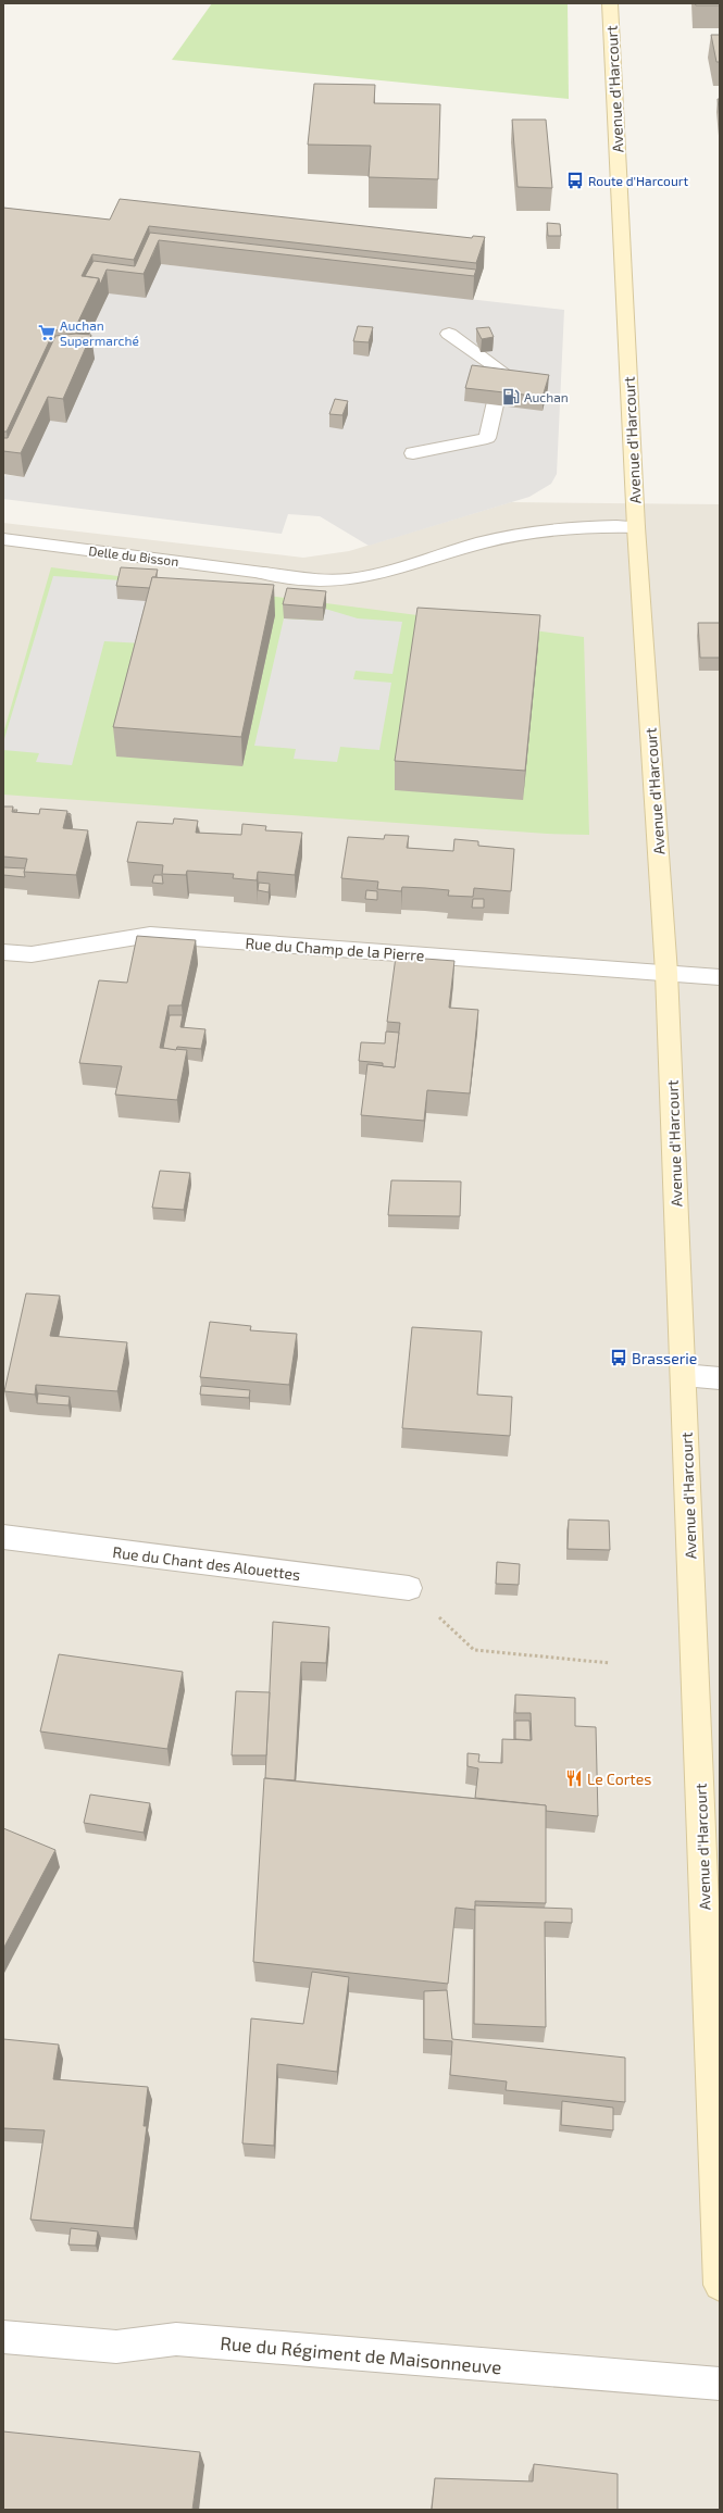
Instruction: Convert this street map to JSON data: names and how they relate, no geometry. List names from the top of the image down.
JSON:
{
  "streets": {
    "main road": ["Avenue d'Harcourt"],
    "street": [
      "Delle du Bisson",
      "Rue du Champ de la Pierre",
      "Rue du Chant des Alouettes",
      "Rue du Régiment de Maisonneuve"
    ]
  },
  "crossings": [
    ["Avenue d'Harcourt", "Delle du Bisson"],
    ["Avenue d'Harcourt", "Rue du Champ de la Pierre"]
  ],
  "places": {
    "bus stop": ["Route d'Harcourt", "Brasserie"],
    "supermarket": ["Auchan Supermarché"],
    "fuel station": ["Auchan"],
    "restaurant": ["Le Cortes"]
  }
}
